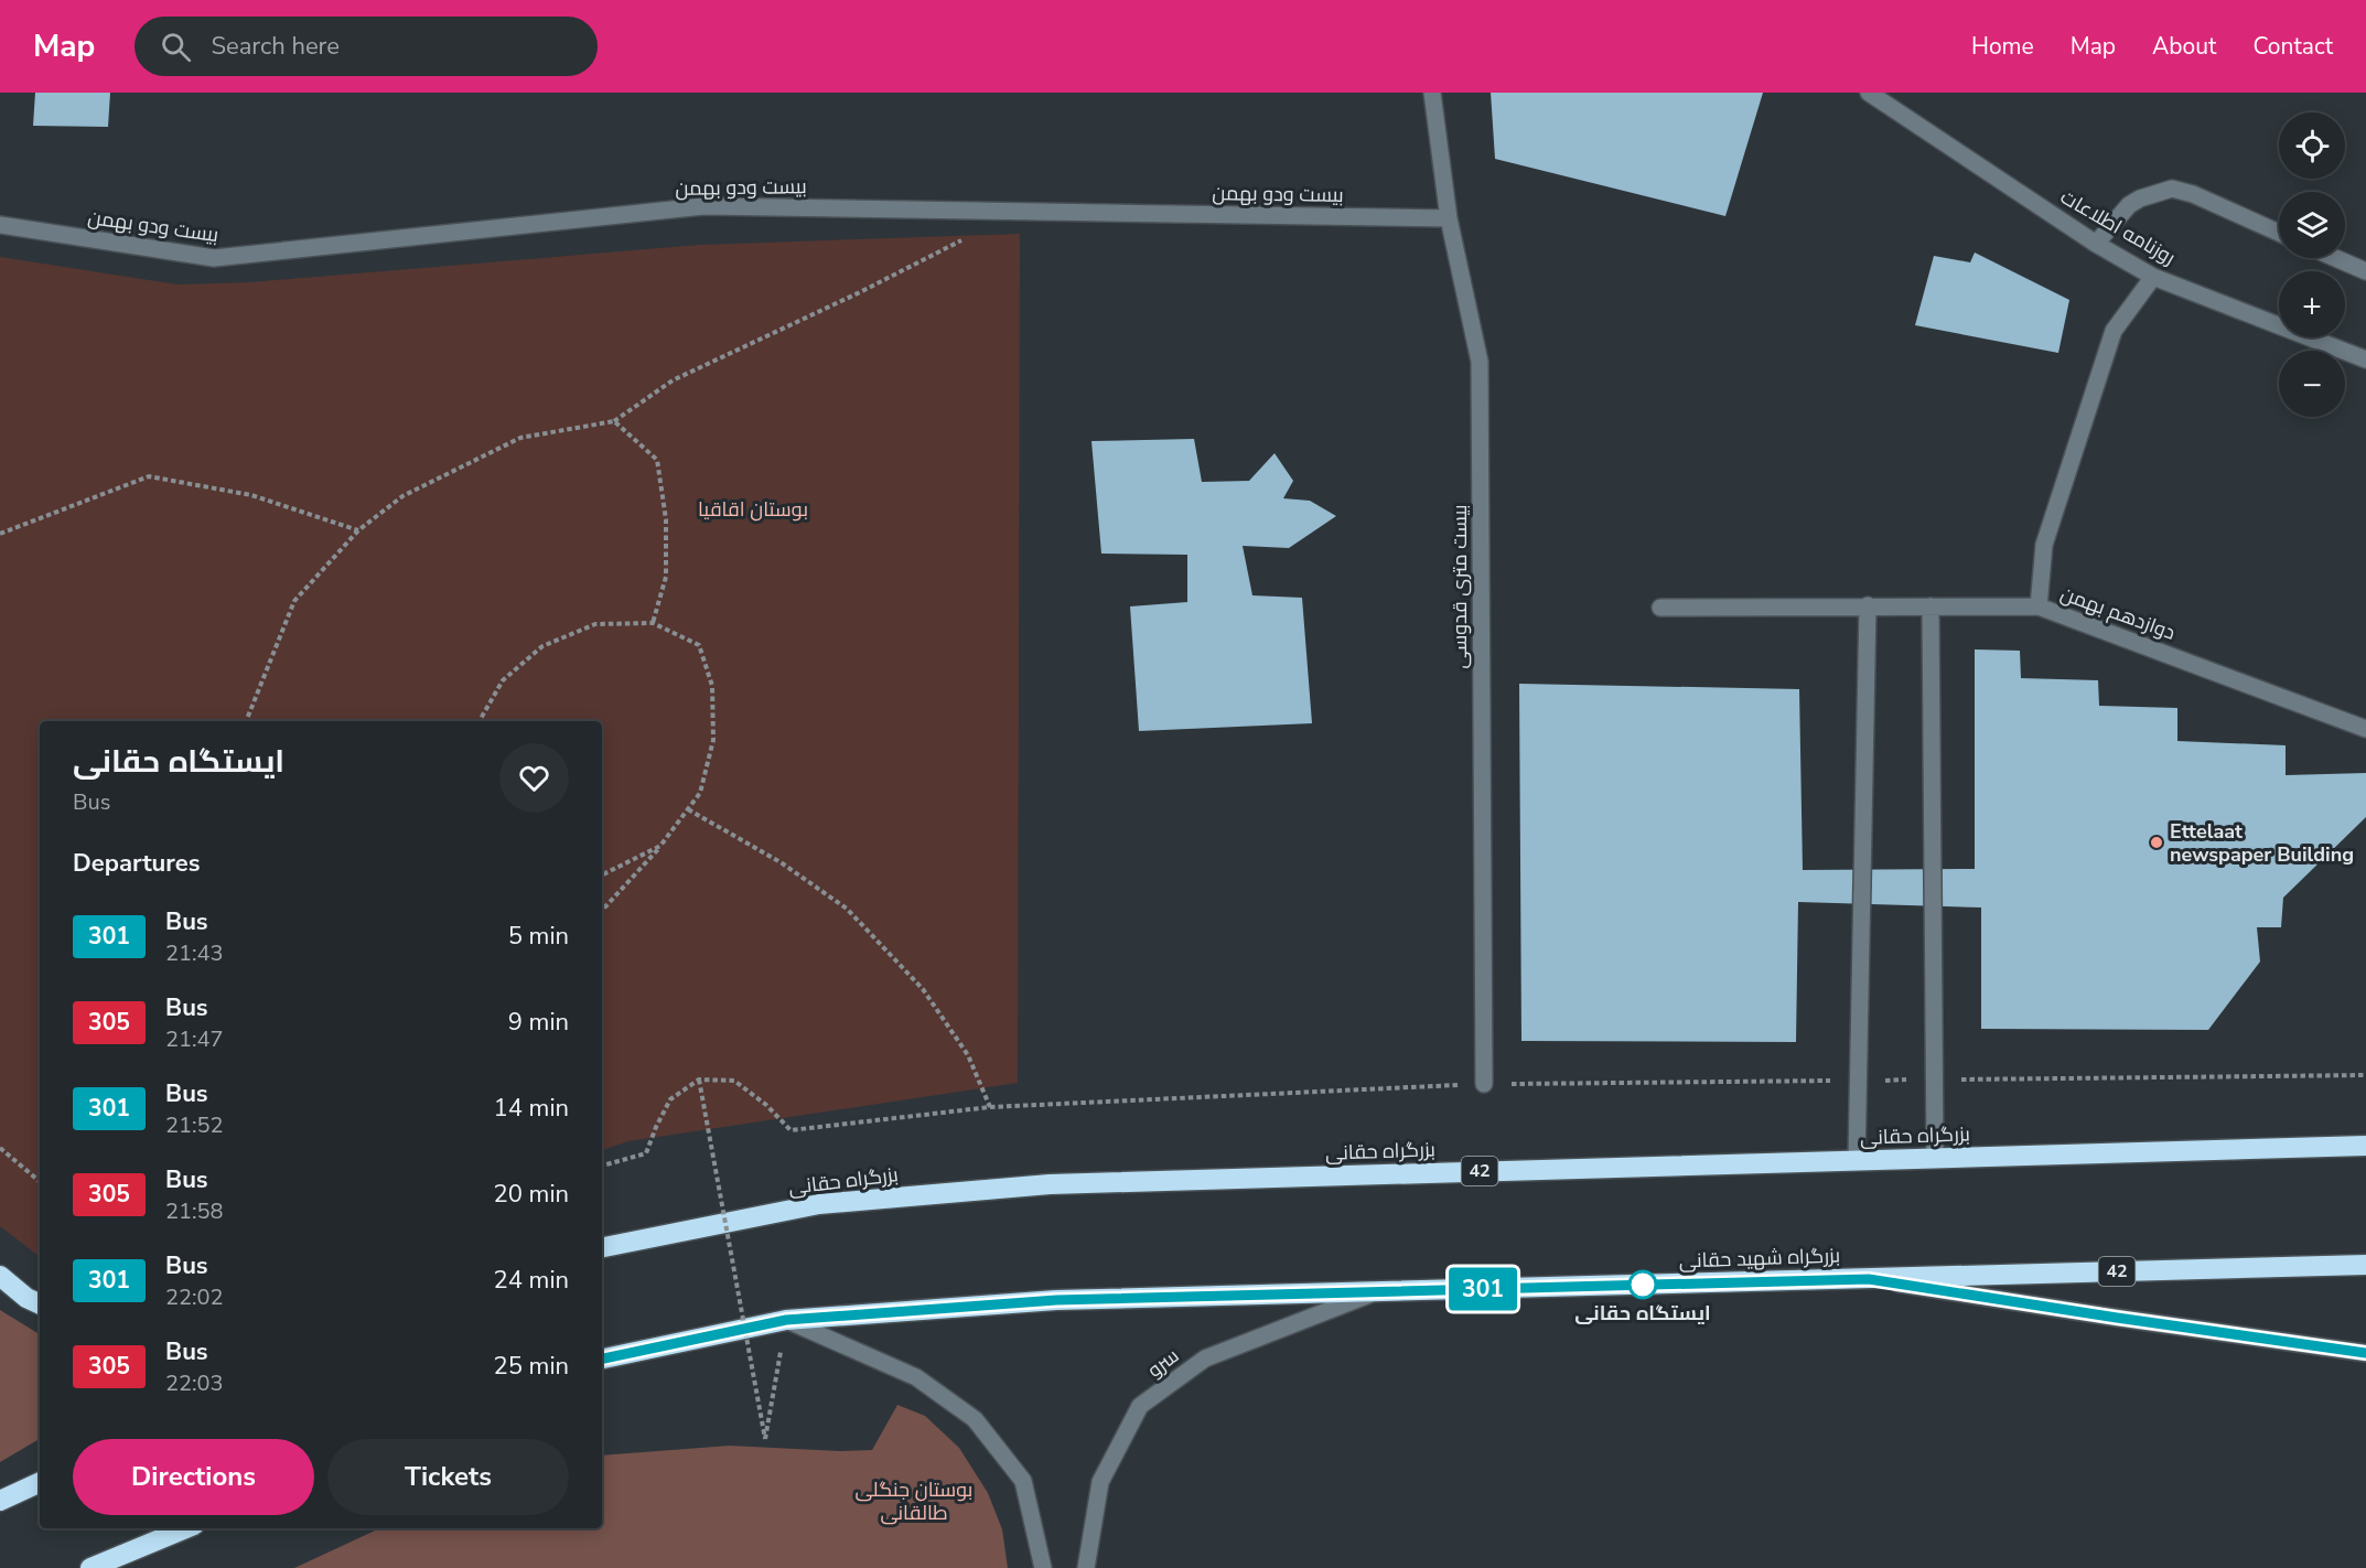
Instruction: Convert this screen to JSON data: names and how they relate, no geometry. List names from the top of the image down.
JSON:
{
  "streets": {
    "highway": ["بزرگراه حقانی", "42", "بزرگراه شهید حقانی"],
    "street": [
      "بیست ودو بهمن",
      "روزنامه اطلاعات",
      "بیست متری قدوسی",
      "دوازدهم بهمن",
      "سرو"
    ]
  },
  "crossings": [
    ["بیست ودو بهمن", "بیست متری قدوسی"],
    ["روزنامه اطلاعات", "دوازدهم بهمن"],
    ["42", "بزرگراه شهید حقانی"],
    ["42", "سرو"],
    ["بزرگراه شهید حقانی", "سرو"]
  ],
  "parks": ["بوستان اقاقیا", "بوستان جنگلی طالقانی"],
  "places": ["Ettelaat newspaper Building", "ایستگاه حقانی"],
  "lines": ["bus line 301"],
  "page": {
    "header": "Map",
    "search": "Search here",
    "nav": [
      "Home",
      "Map",
      "About",
      "Contact"
    ],
    "on_map": "301",
    "map_buttons": ["+", "−"],
    "heading": [
      ["ایستگاه حقانی", "Bus"],
      "Departures"
    ],
    "list": [
      {
        "mark": "301",
        "name": "Bus",
        "note": "21:43",
        "value": "5 min"
      },
      {
        "mark": "305",
        "name": "Bus",
        "note": "21:47",
        "value": "9 min"
      },
      {
        "mark": "301",
        "name": "Bus",
        "note": "21:52",
        "value": "14 min"
      },
      {
        "mark": "305",
        "name": "Bus",
        "note": "21:58",
        "value": "20 min"
      },
      {
        "mark": "301",
        "name": "Bus",
        "note": "22:02",
        "value": "24 min"
      },
      {
        "mark": "305",
        "name": "Bus",
        "note": "22:03",
        "value": "25 min"
      }
    ],
    "buttons": ["Directions", "Tickets"]
  }
}
